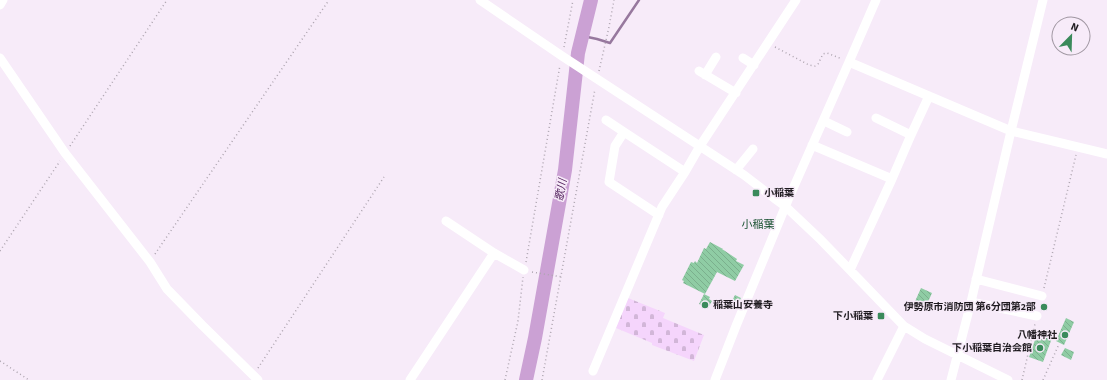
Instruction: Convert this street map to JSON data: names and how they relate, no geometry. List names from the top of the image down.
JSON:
{
  "districts": ["小稲葉"],
  "water": ["歌川"],
  "places": {
    "transit": ["小稲葉", "下小稲葉"],
    "other": [
      "稲葉山安養寺",
      "伊勢原市消防団 第6分団第2部",
      "八幡神社",
      "下小稲葉自治会館"
    ]
  },
  "north": "top right"
}
